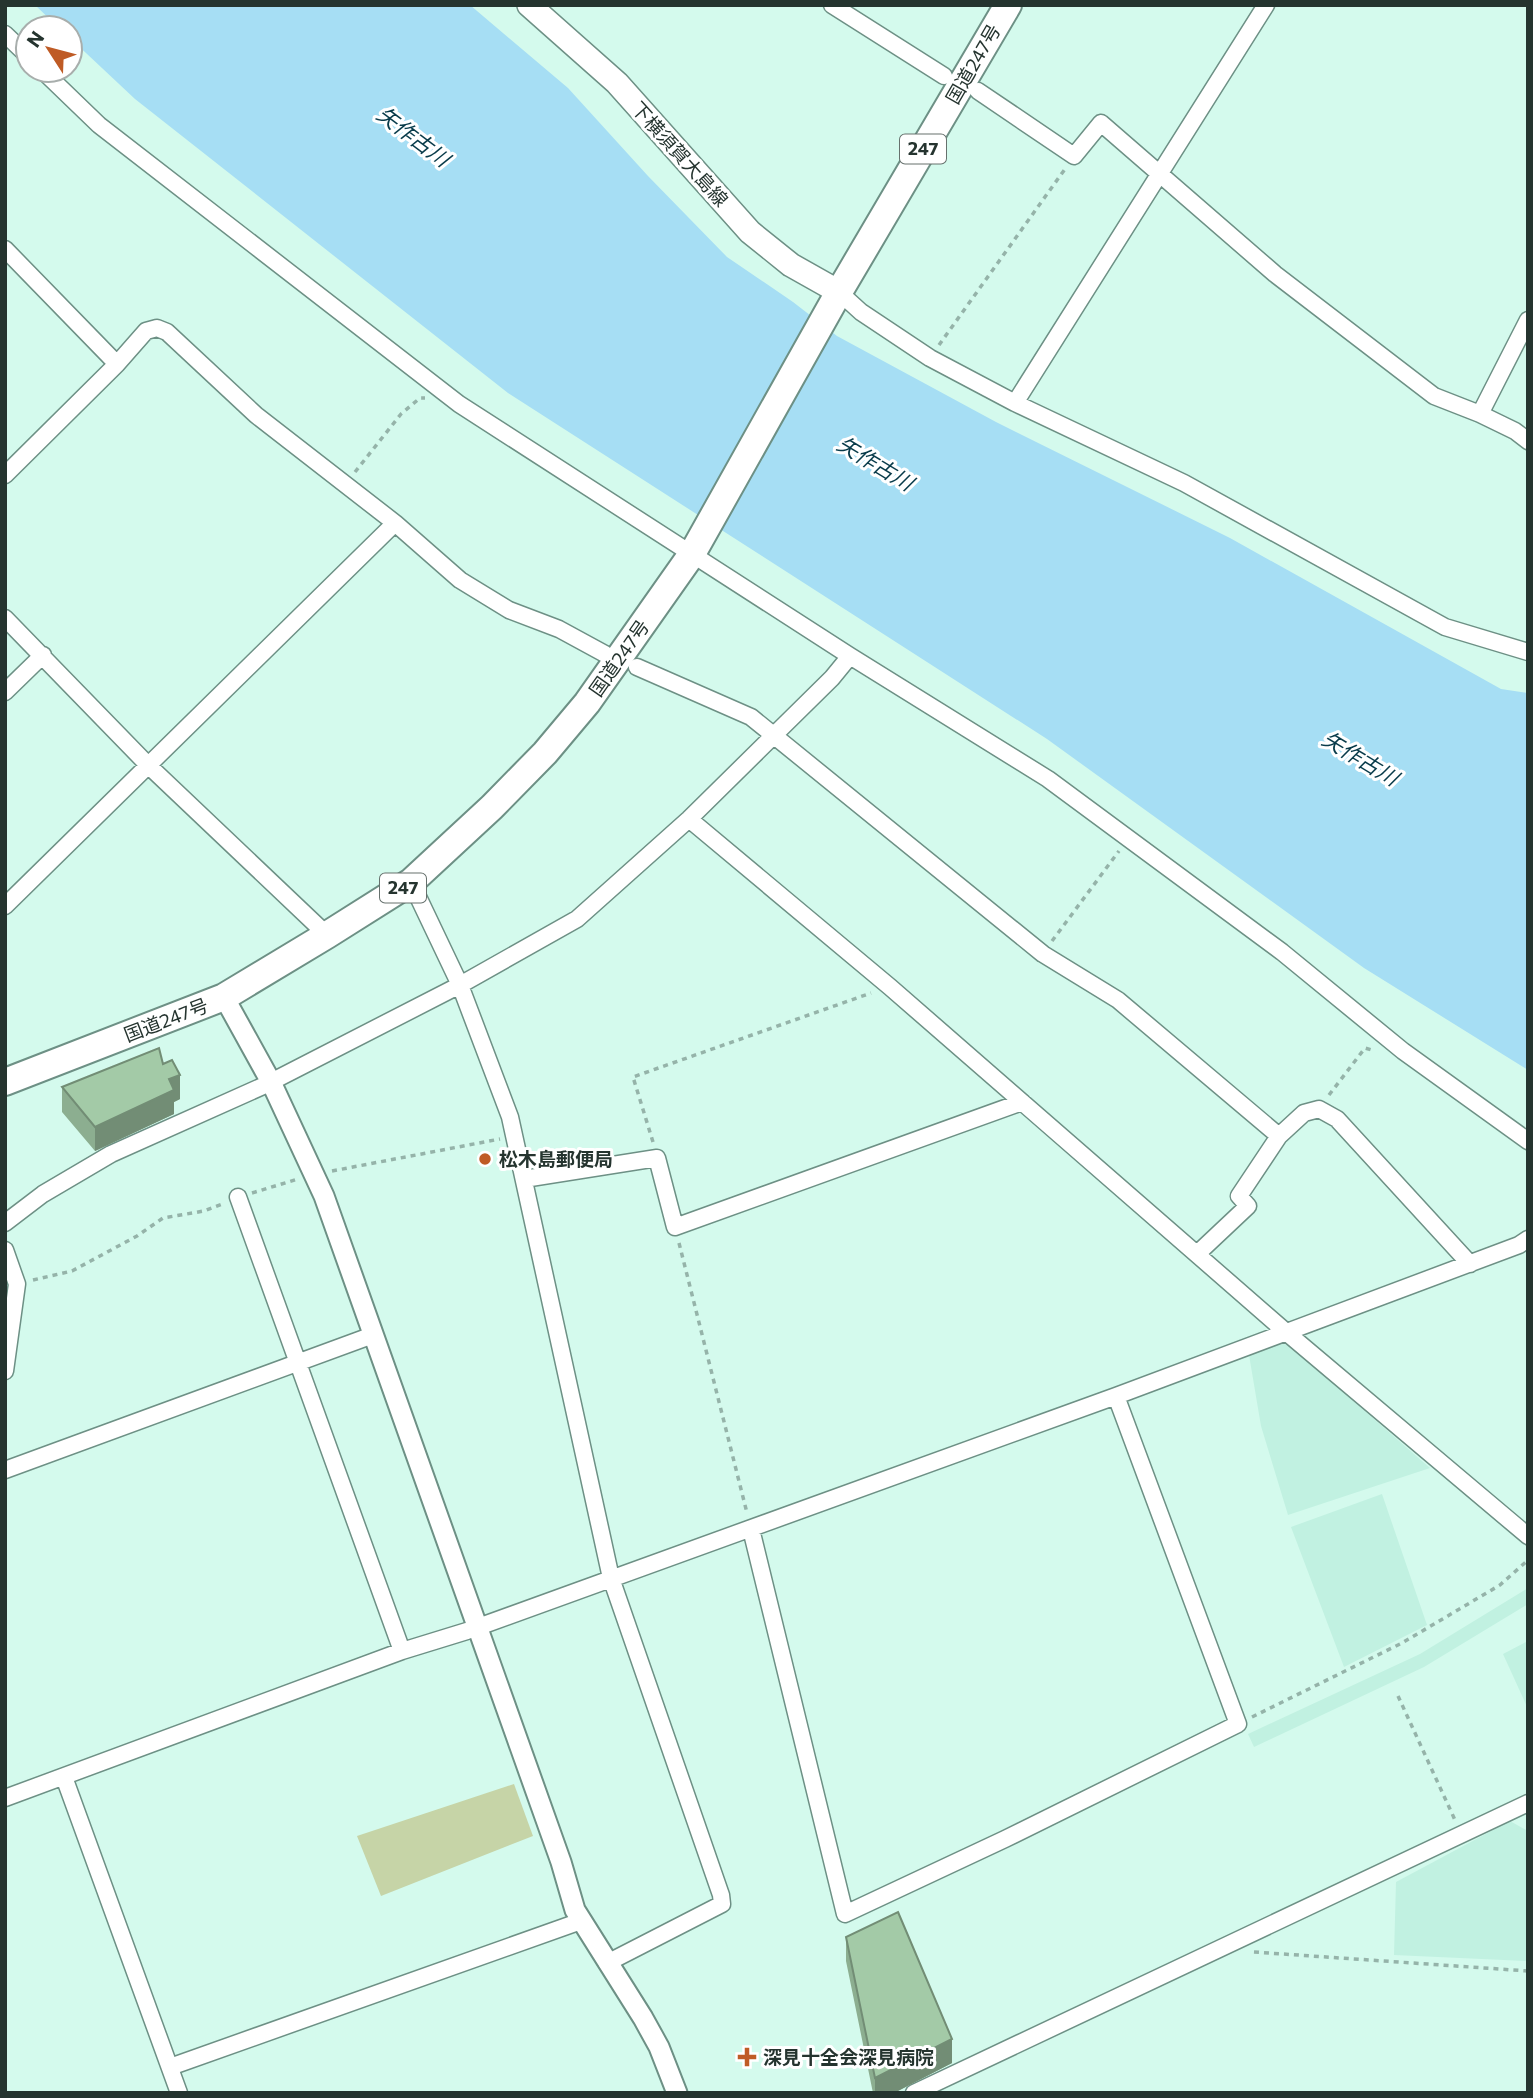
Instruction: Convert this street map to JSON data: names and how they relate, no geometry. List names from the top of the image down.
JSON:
{
  "streets": {
    "highway": ["国道247号", "247"],
    "main road": ["下横須賀大島線"]
  },
  "crossings": [
    ["国道247号", "下横須賀大島線"]
  ],
  "water": ["矢作古川"],
  "places": {
    "other": ["松木島郵便局"],
    "health": ["深見十全会深見病院"]
  },
  "north": "top left"
}
